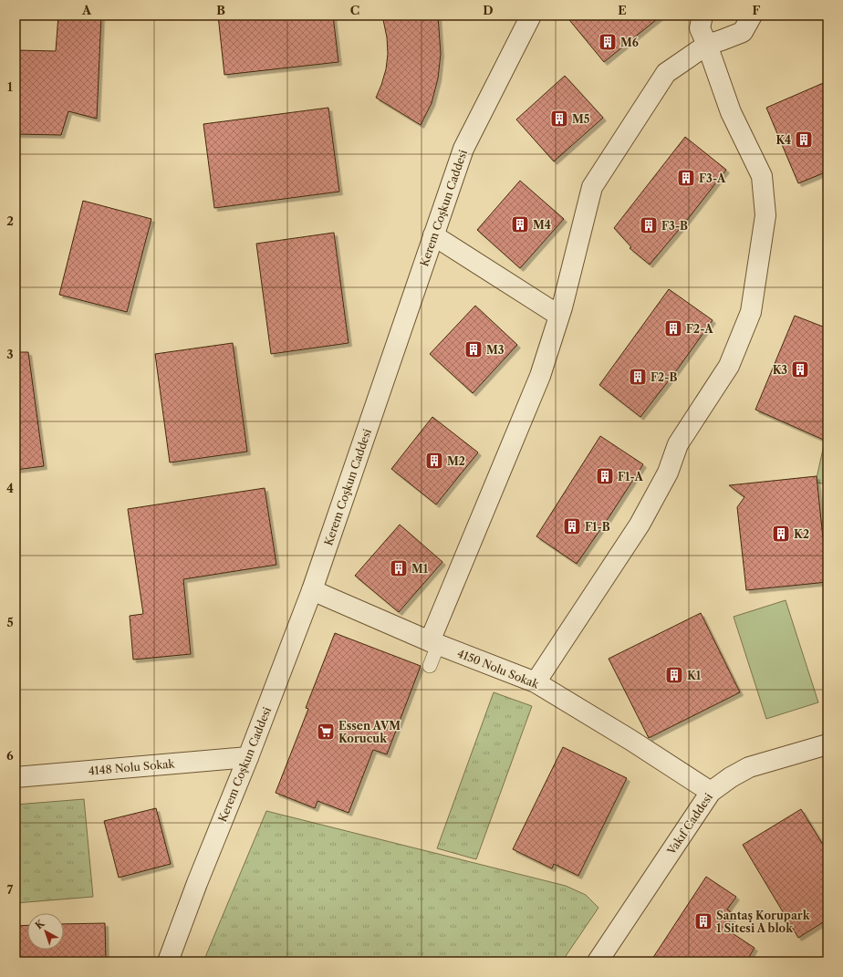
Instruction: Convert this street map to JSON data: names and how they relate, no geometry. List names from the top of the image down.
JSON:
{
  "streets": {
    "street": [
      "Kerem Coşkun Caddesi",
      "4150 Nolu Sokak",
      "4148 Nolu Sokak",
      "Vakıf Caddesi"
    ]
  },
  "crossings": [
    ["Kerem Coşkun Caddesi", "4150 Nolu Sokak"],
    ["Kerem Coşkun Caddesi", "4148 Nolu Sokak"],
    ["4150 Nolu Sokak", "Vakıf Caddesi"]
  ],
  "places": {
    "building": [
      "M6",
      "M5",
      "K4",
      "F3-A",
      "M4",
      "F3-B",
      "F2-A",
      "M3",
      "K3",
      "F2-B",
      "M2",
      "F1-A",
      "F1-B",
      "K2",
      "M1",
      "K1",
      "Santaş Korupark 1 Sitesi A blok"
    ],
    "supermarket": ["Essen AVM Korucuk"]
  },
  "north": "top left",
  "grid": {
    "columns": [
      "A",
      "B",
      "C",
      "D",
      "E",
      "F"
    ],
    "rows": [
      "1",
      "2",
      "3",
      "4",
      "5",
      "6",
      "7"
    ]
  }
}
